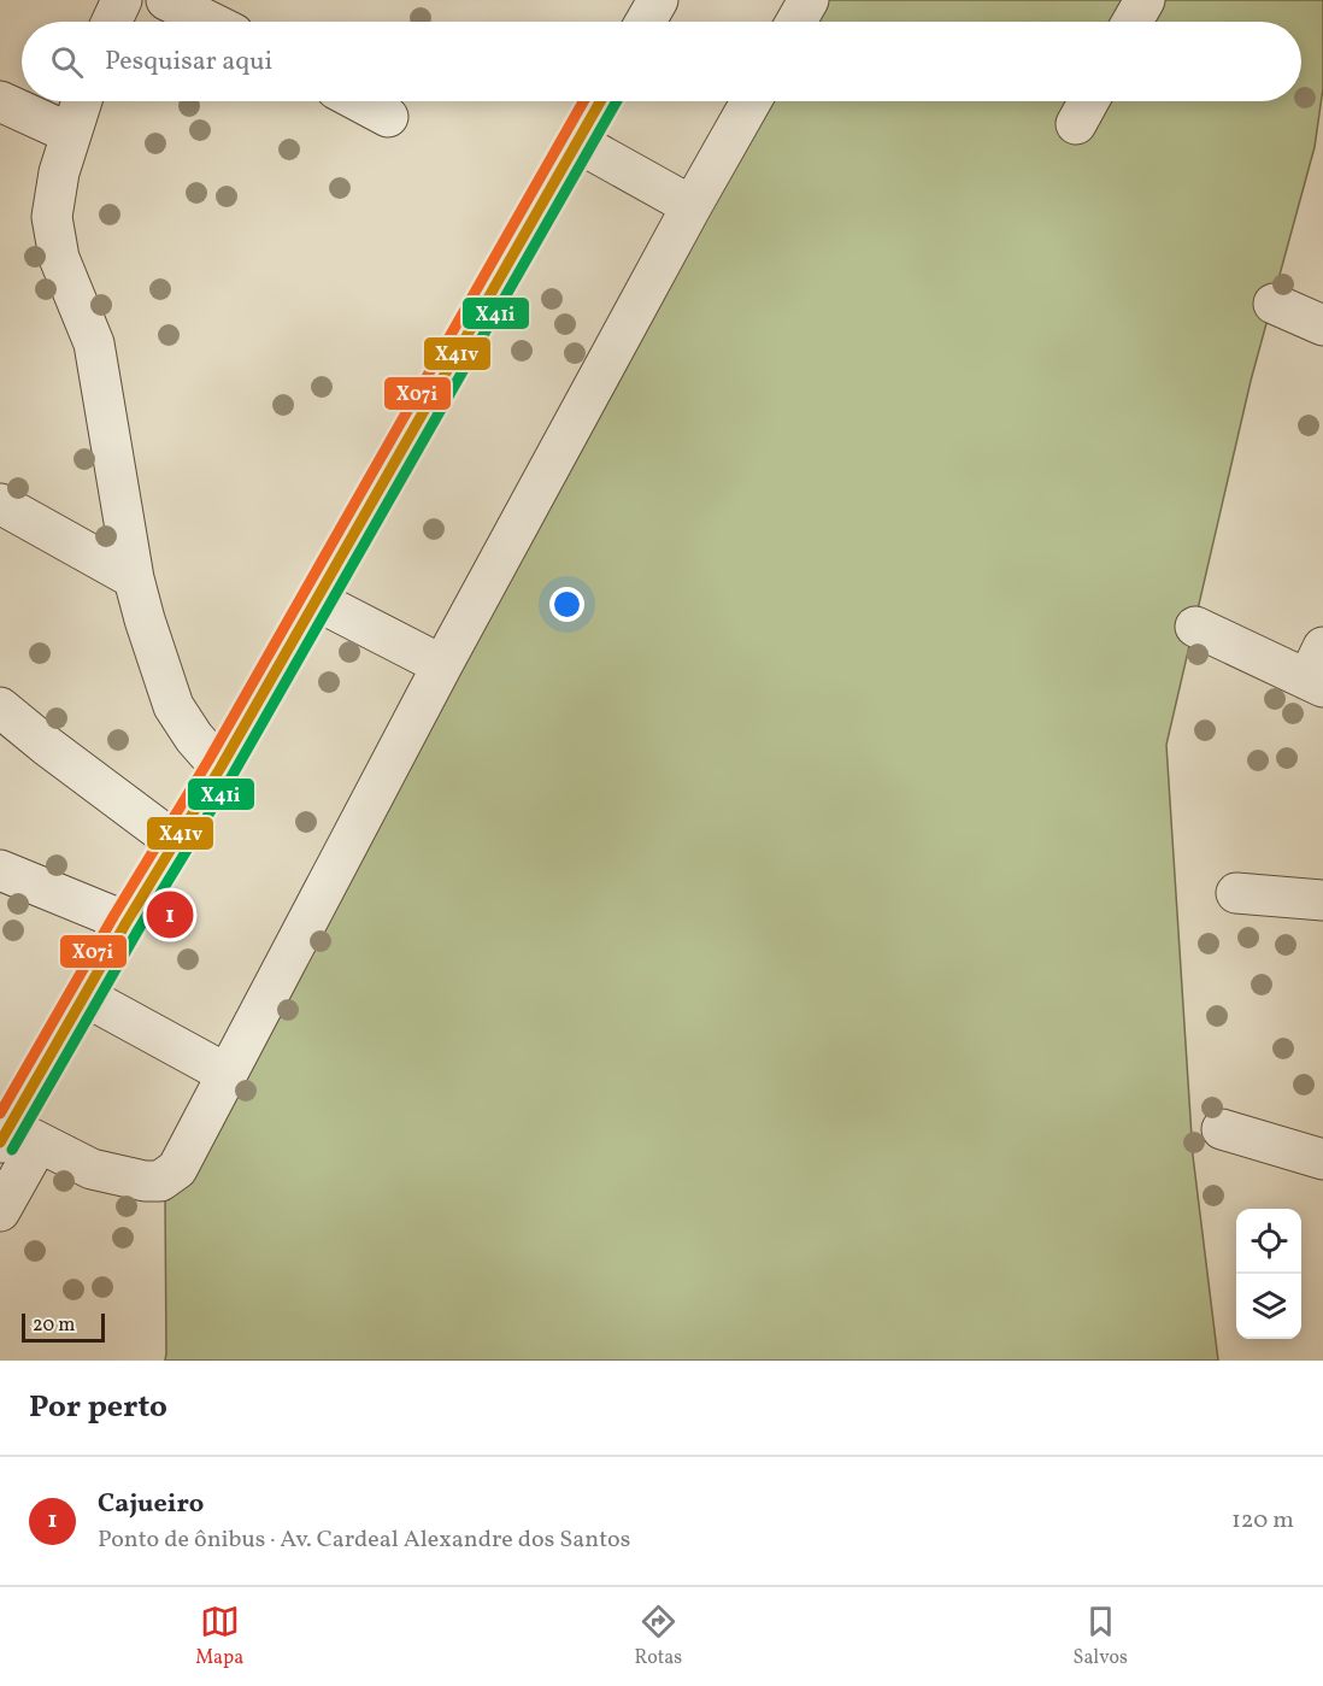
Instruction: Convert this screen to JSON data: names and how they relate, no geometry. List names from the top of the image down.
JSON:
{
  "lines": ["transit line X41v", "transit line X41i", "transit line X07i"],
  "scale_bar": "20 m",
  "page": {
    "search": "Pesquisar aqui",
    "pins": "1",
    "scale": "20 m",
    "heading": "Por perto",
    "list": [
      {
        "mark": "1",
        "name": "Cajueiro",
        "note": "Ponto de ônibus · Av. Cardeal Alexandre dos Santos",
        "value": "120 m"
      }
    ],
    "nav": ["Mapa", "Rotas", "Salvos"]
  }
}
